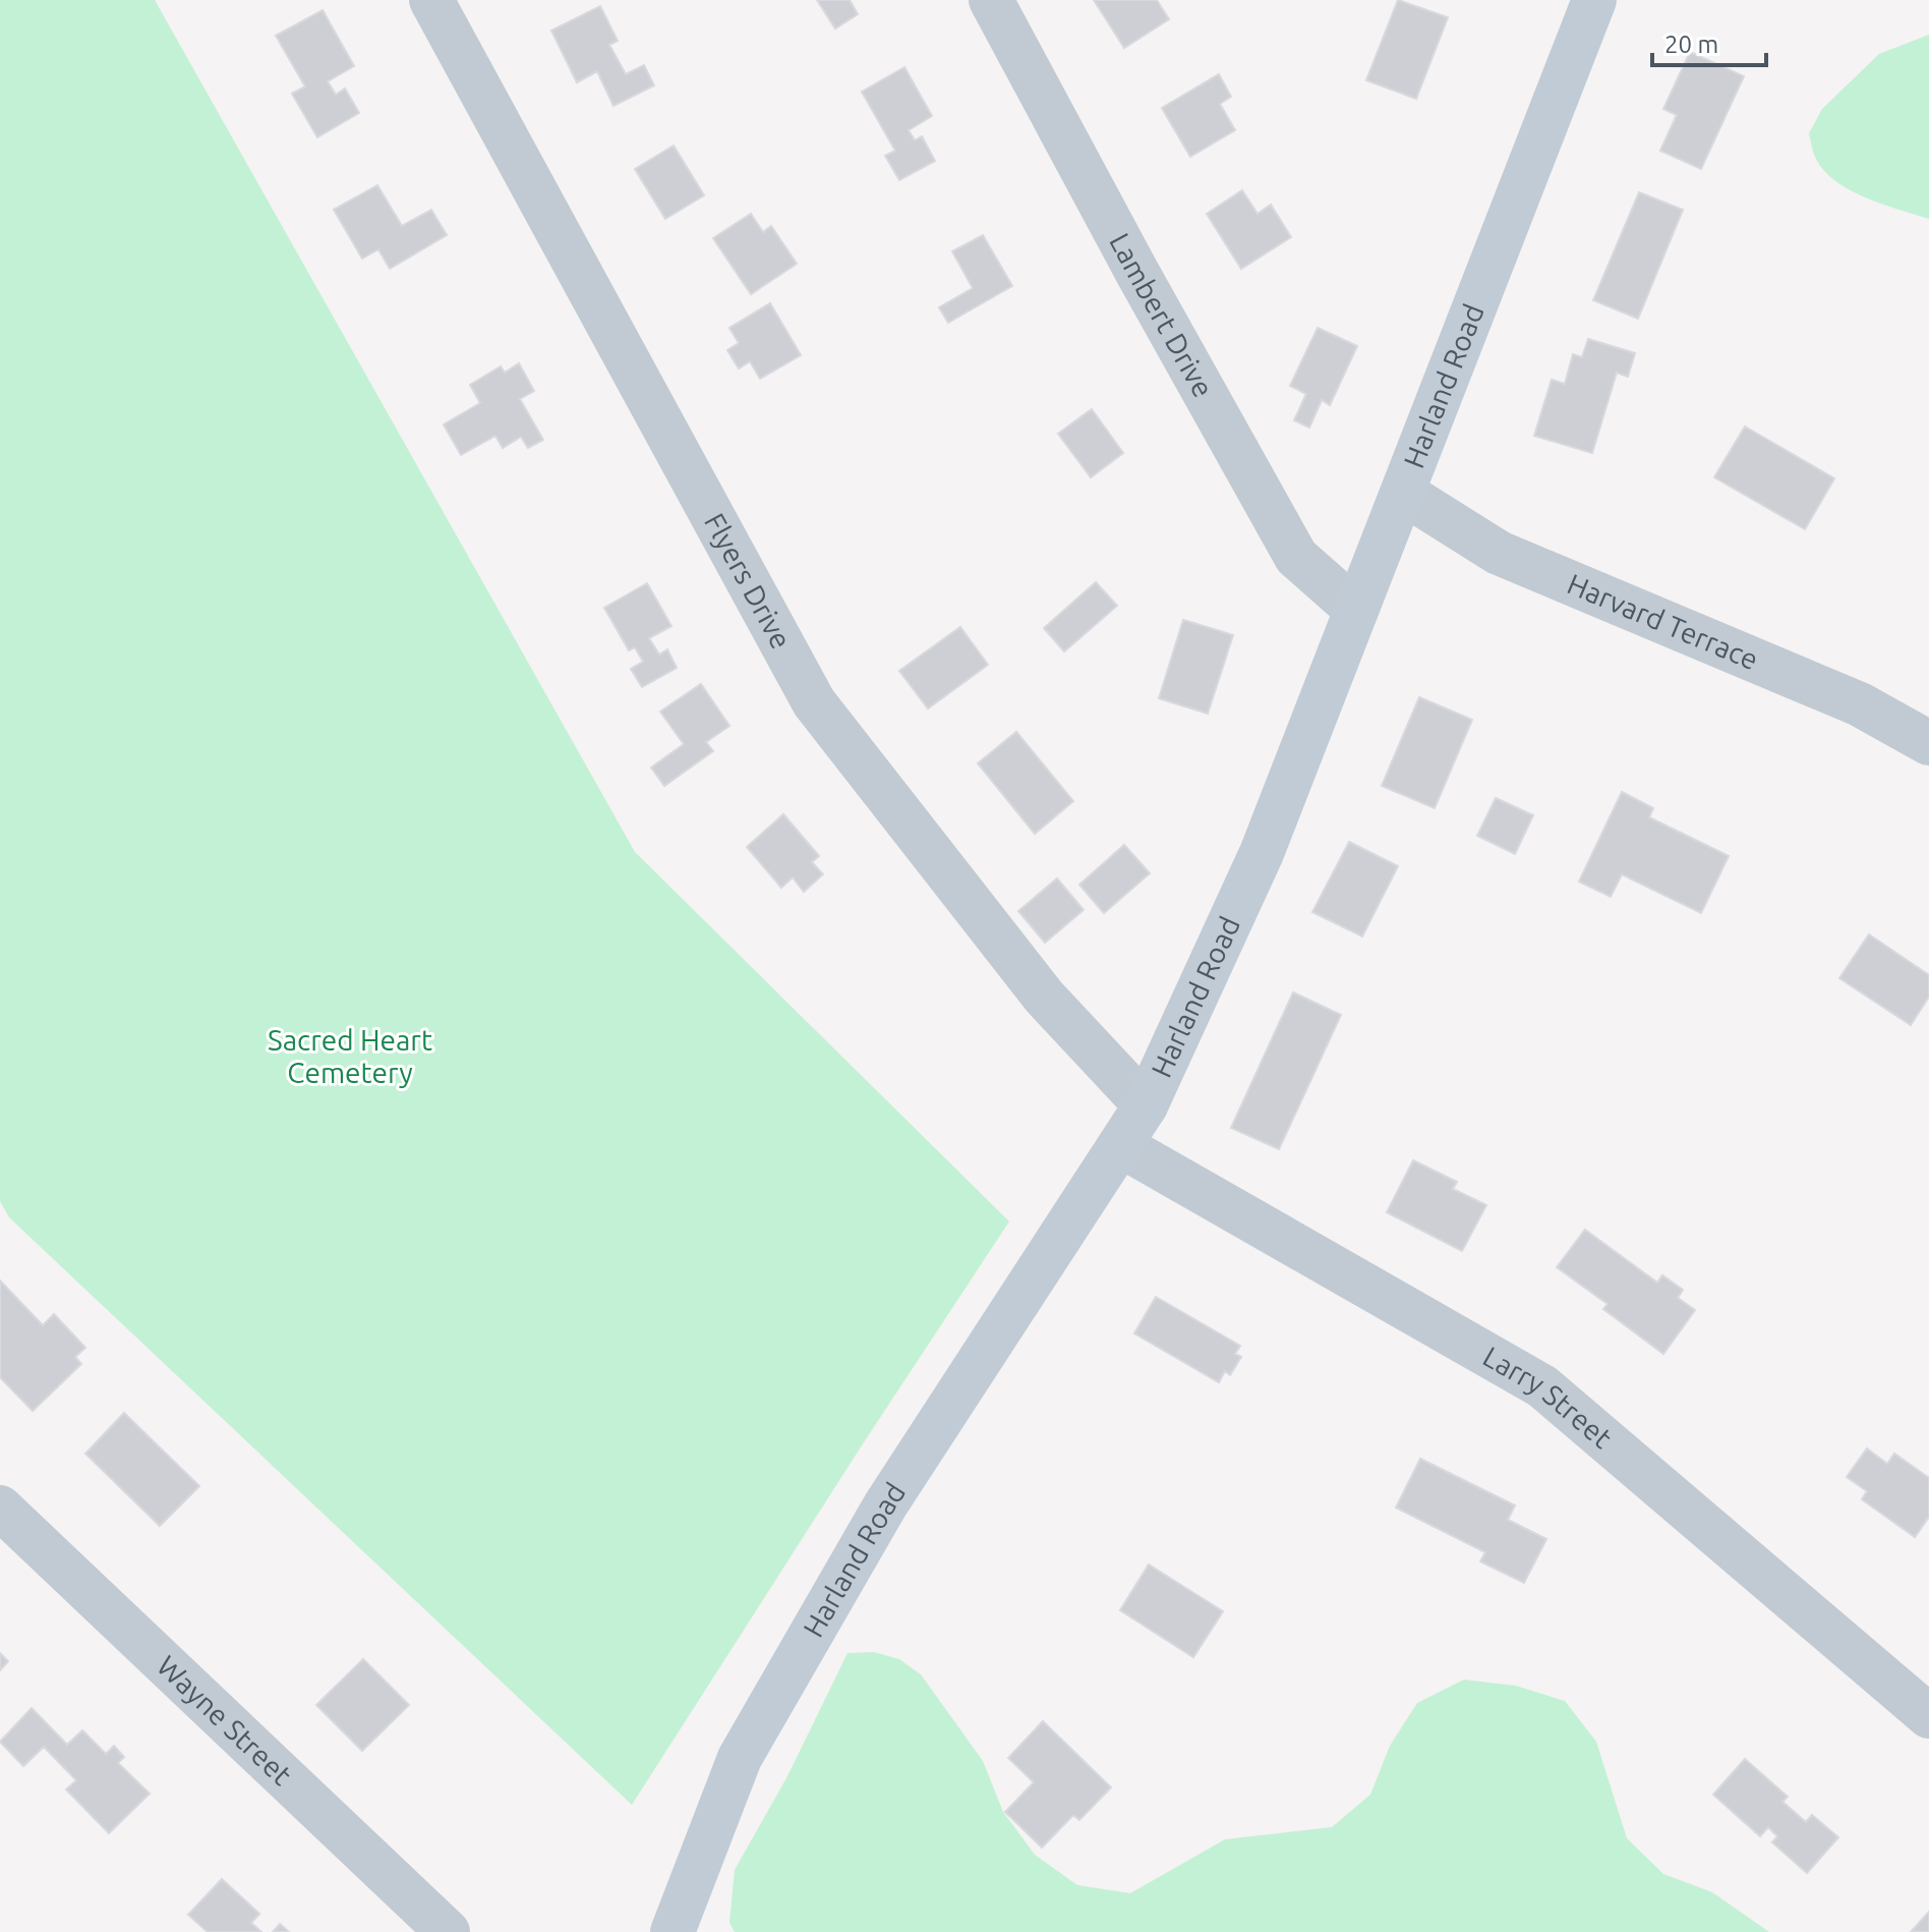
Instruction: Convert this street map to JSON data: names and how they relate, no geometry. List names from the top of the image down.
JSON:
{
  "streets": {
    "main road": ["Harland Road"],
    "street": [
      "Lambert Drive",
      "Flyers Drive",
      "Harvard Terrace",
      "Larry Street",
      "Wayne Street"
    ]
  },
  "crossings": [
    ["Lambert Drive", "Harland Road"],
    ["Harland Road", "Flyers Drive"],
    ["Harland Road", "Harvard Terrace"],
    ["Harland Road", "Larry Street"]
  ],
  "parks": ["Sacred Heart Cemetery"],
  "scale_bar": "20 m"
}
